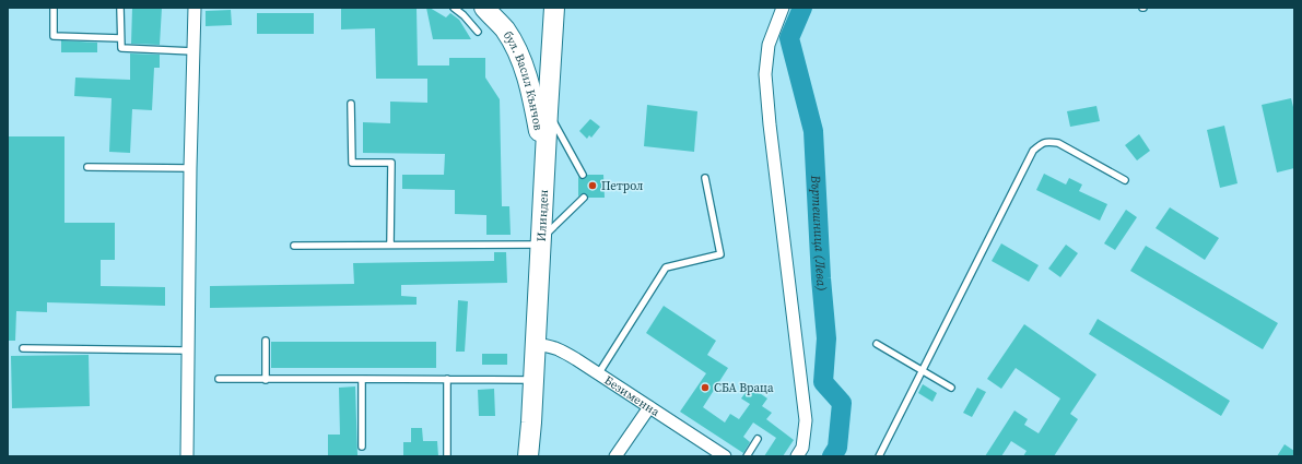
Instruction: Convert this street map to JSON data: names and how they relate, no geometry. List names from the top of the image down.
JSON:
{
  "streets": {
    "main road": ["бул. Васил Кънчов", "Илинден"],
    "street": ["Безименна"]
  },
  "crossings": [
    ["бул. Васил Кънчов", "Илинден"],
    ["Илинден", "Безименна"]
  ],
  "water": ["Въртешница (Лева)"],
  "places": ["Петрол", "СБА Враца"]
}
